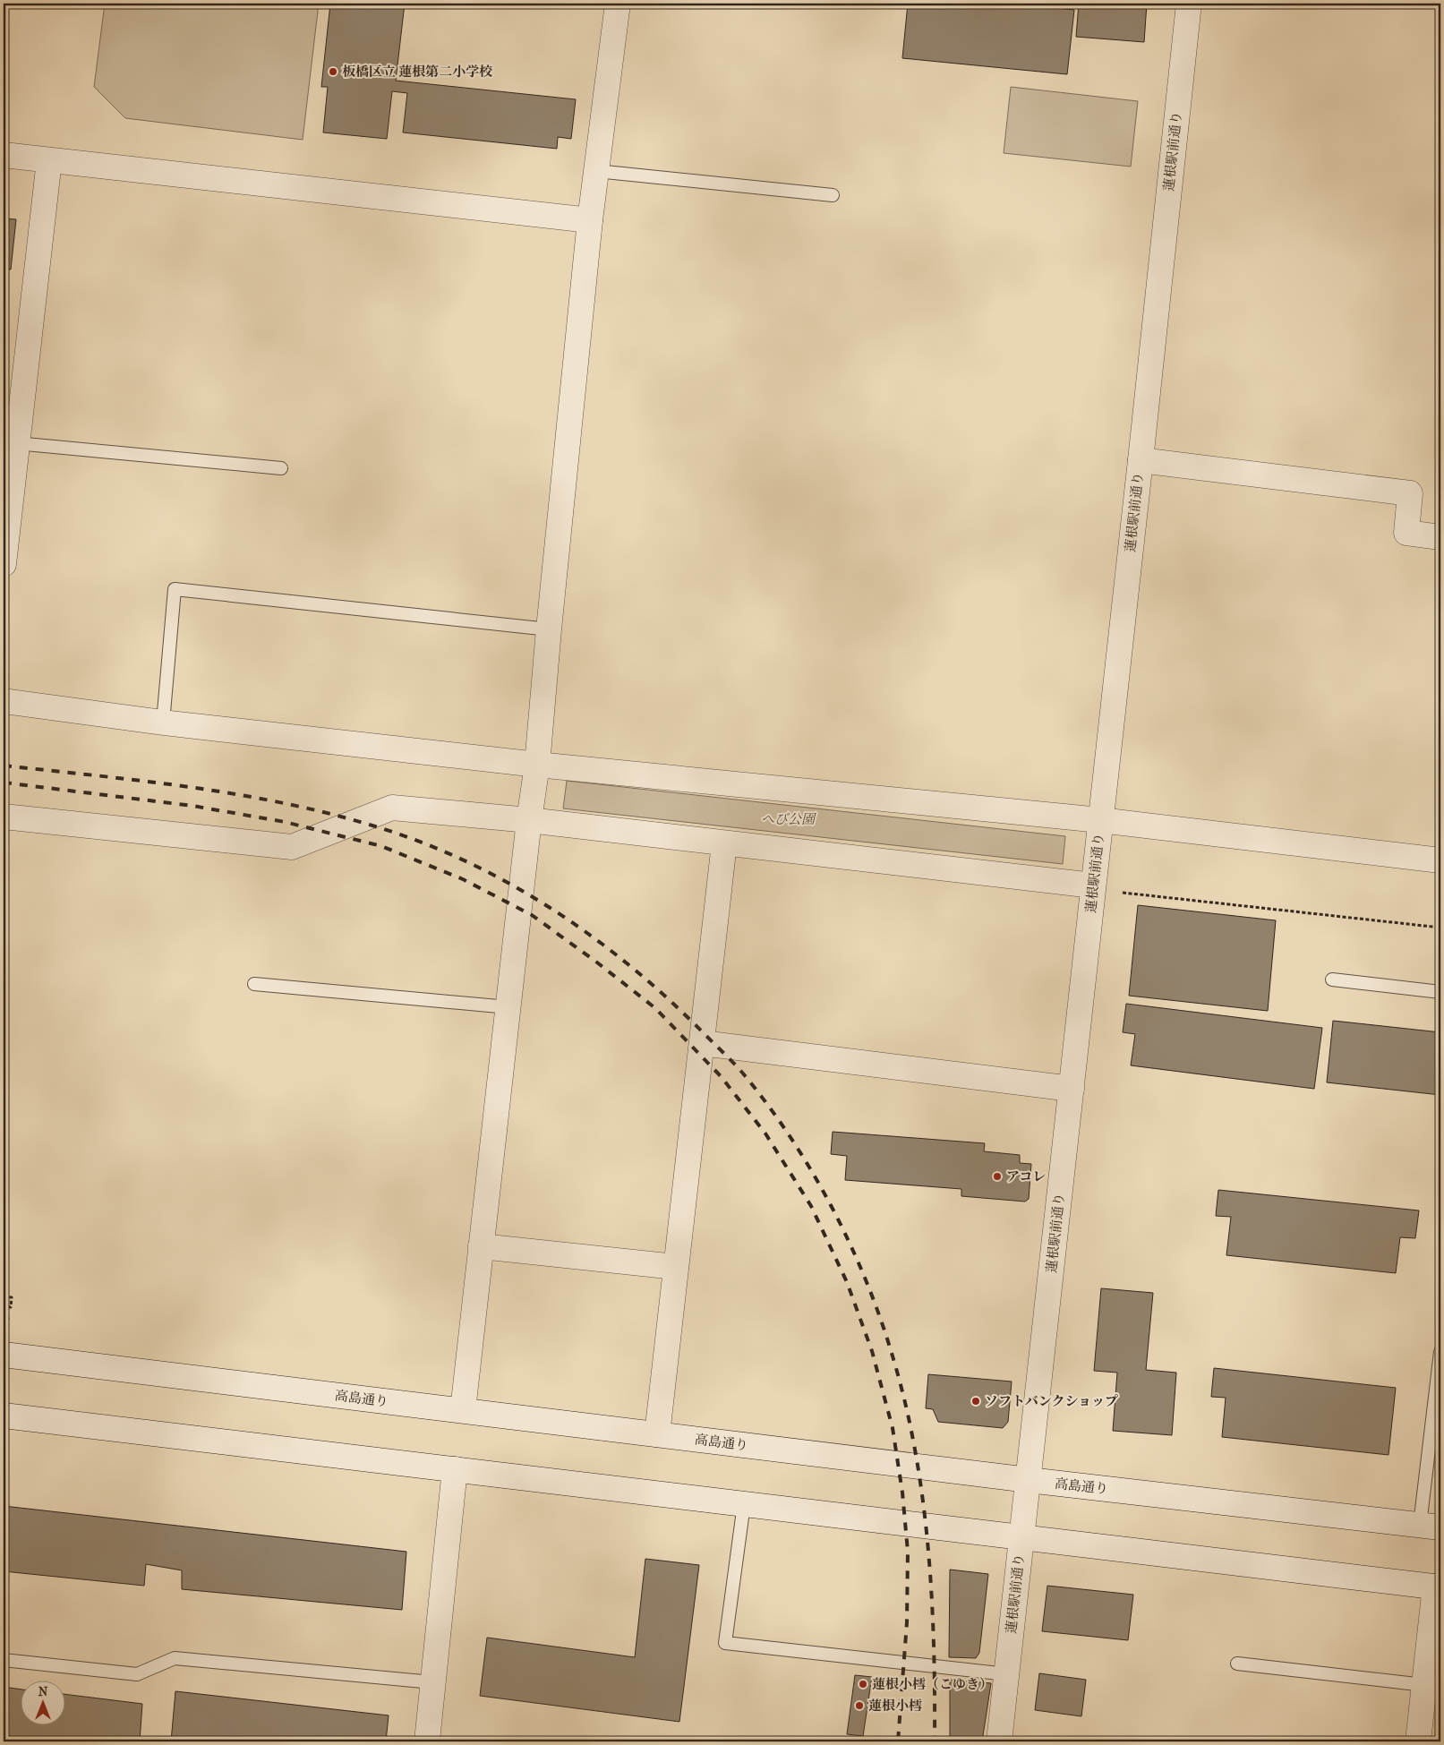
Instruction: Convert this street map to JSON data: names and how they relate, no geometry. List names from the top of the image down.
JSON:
{
  "streets": {
    "street": ["蓮根駅前通り", "高島通り"]
  },
  "crossings": [
    ["蓮根駅前通り", "高島通り"]
  ],
  "parks": ["へび公園"],
  "places": [
    "板橋区立 蓮根第二小学校",
    "アコレ",
    "ソフトバンクショップ",
    "蓮根小樰（こゆき）",
    "蓮根小樰"
  ],
  "north": "top"
}
